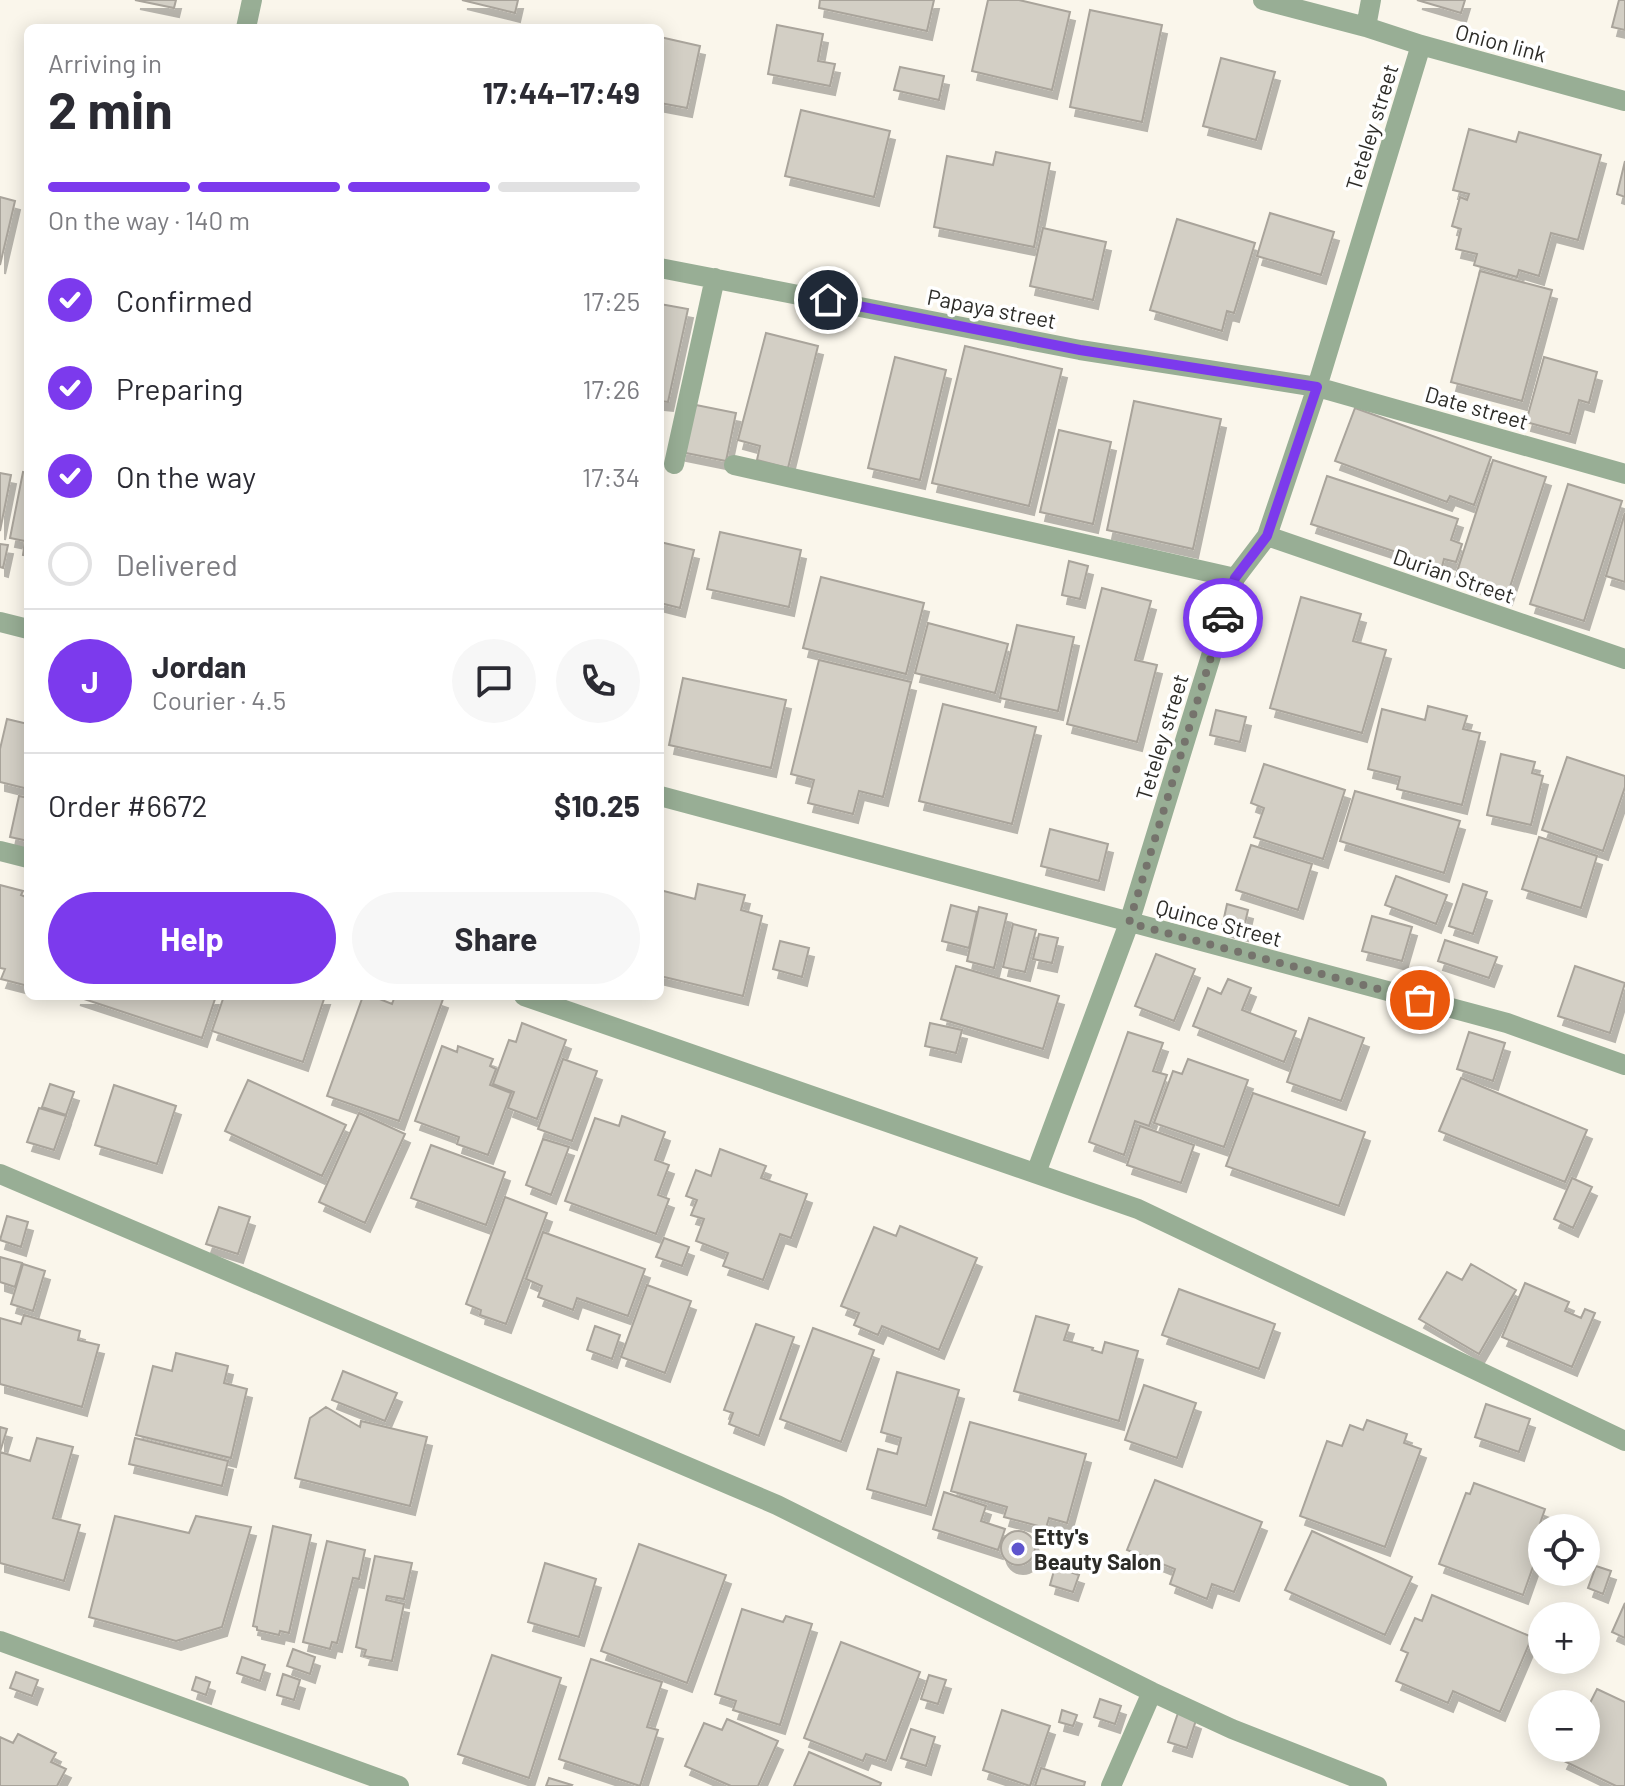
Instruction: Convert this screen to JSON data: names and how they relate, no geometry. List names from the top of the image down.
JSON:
{
  "streets": {
    "street": [
      "Onion link",
      "Teteley street",
      "Papaya street",
      "Date street",
      "Durian Street",
      "Quince Street"
    ]
  },
  "crossings": [
    ["Onion link", "Teteley street"],
    ["Teteley street", "Papaya street"],
    ["Teteley street", "Date street"],
    ["Teteley street", "Durian Street"],
    ["Teteley street", "Quince Street"],
    ["Papaya street", "Date street"]
  ],
  "places": ["Etty's Beauty Salon"],
  "page": {
    "heading": ["2 min", "Arriving in", "17:44–17:49"],
    "panel": [
      "Jordan",
      "Courier · 4.5",
      "Order #6672",
      "$10.25"
    ],
    "bar": "On the way · 140 m",
    "list": [
      ["Confirmed", "17:25"],
      ["Preparing", "17:26"],
      ["On the way", "17:34"],
      "Delivered"
    ],
    "round": "J",
    "buttons": ["Help", "Share"],
    "map_buttons": ["+", "−"]
  }
}
